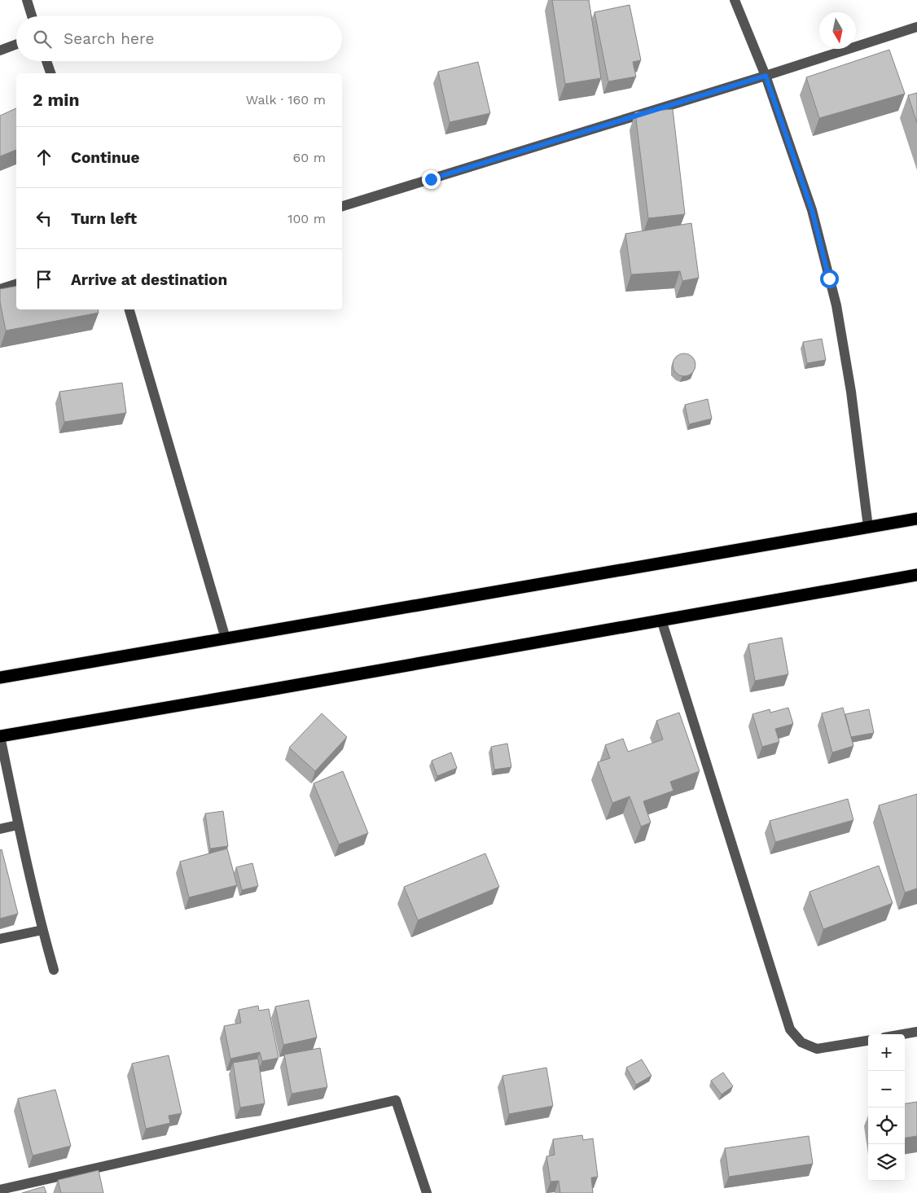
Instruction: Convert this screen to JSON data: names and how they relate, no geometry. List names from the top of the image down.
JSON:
{
  "north": "bottom",
  "page": {
    "search": "Search here",
    "heading": ["2 min", "Walk · 160 m"],
    "list": [
      ["Continue", "60 m"],
      ["Turn left", "100 m"],
      "Arrive at destination"
    ],
    "map_buttons": ["+", "−"]
  }
}
